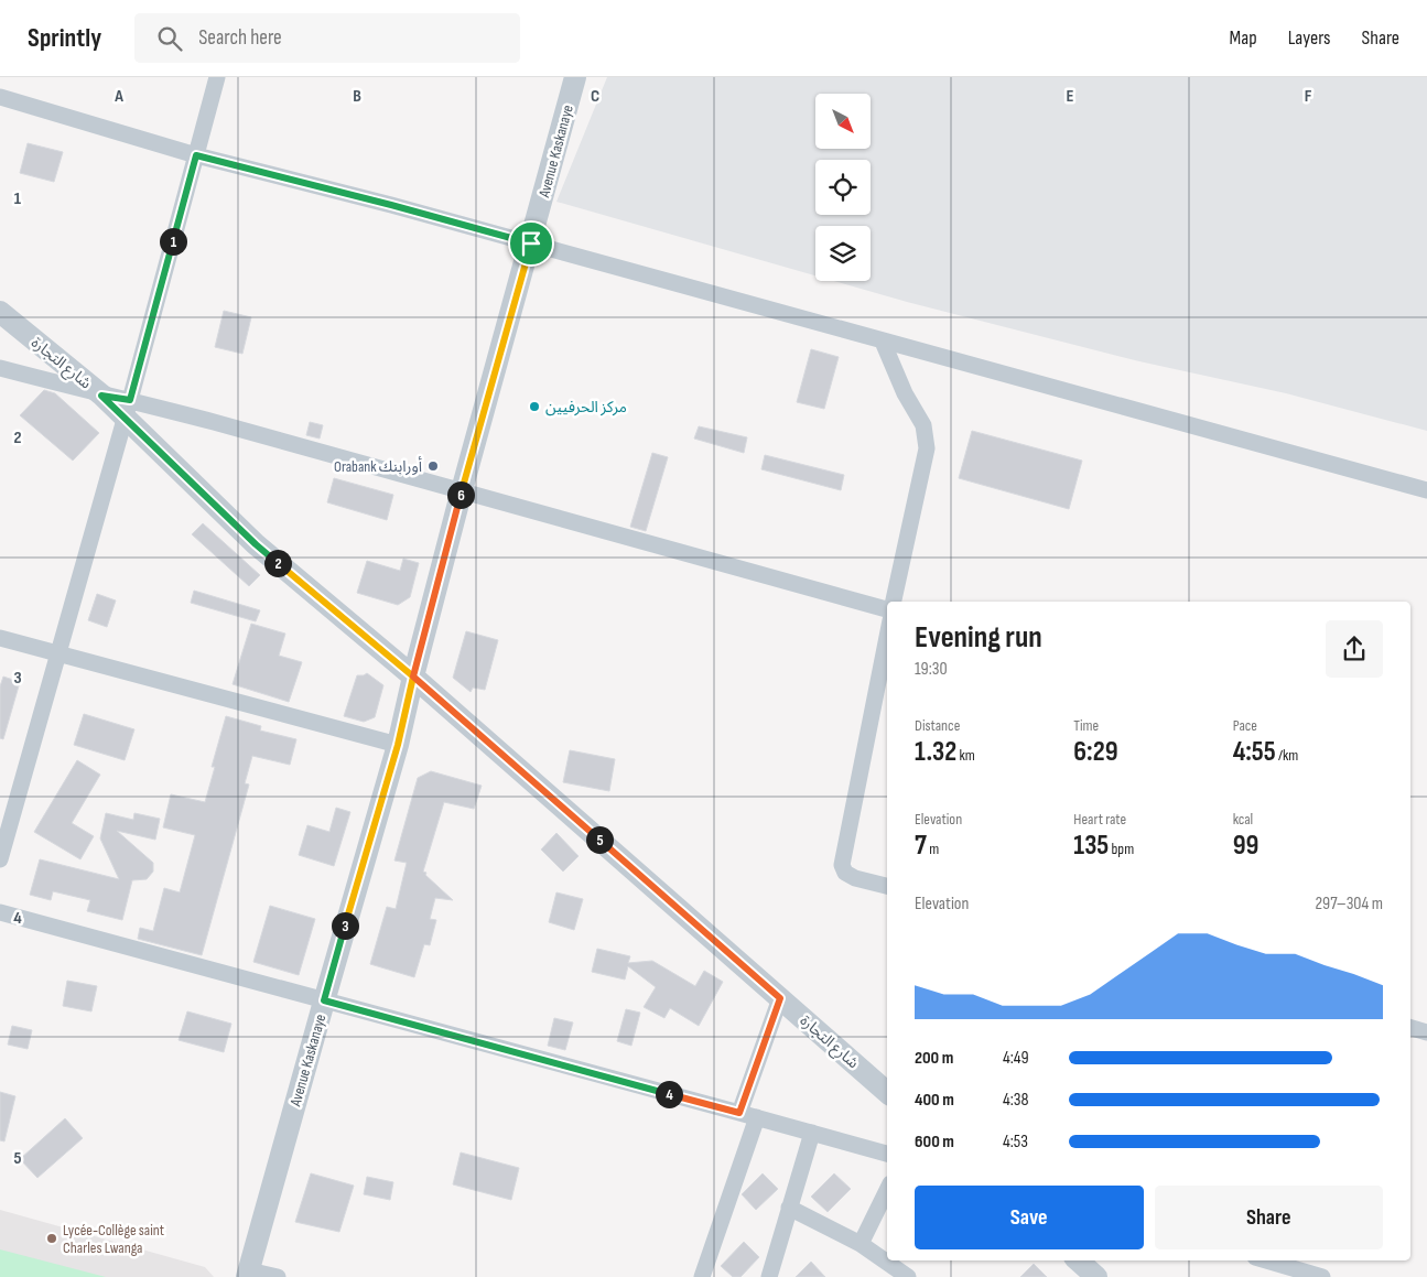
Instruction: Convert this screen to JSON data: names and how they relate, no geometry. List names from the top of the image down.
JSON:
{
  "streets": {
    "street": ["Avenue Kaskanaye", "شارع التجارة"]
  },
  "crossings": [
    ["Avenue Kaskanaye", "شارع التجارة"]
  ],
  "places": ["مركز الحرفيين", "Orabank أورابنك", "Lycée-Collège saint Charles Lwanga"],
  "north": "bottom right",
  "page": {
    "header": "Sprintly",
    "search": "Search here",
    "nav": ["Map", "Layers", "Share"],
    "pins": [
      "1",
      "6",
      "2",
      "5",
      "3",
      "4"
    ],
    "heading": ["Evening run", "19:30"],
    "stats": [
      ["Distance", "1.32 km"],
      ["Time", "6:29"],
      ["Pace", "4:55 /km"],
      ["Elevation", "7 m"],
      ["Heart rate", "135 bpm"],
      ["kcal", "99"]
    ],
    "chart": ["Elevation", "297–304 m"],
    "list": [
      {
        "name": "200 m",
        "note": "4:49"
      },
      {
        "name": "400 m",
        "note": "4:38"
      },
      {
        "name": "600 m",
        "note": "4:53"
      }
    ],
    "buttons": ["Save", "Share"]
  },
  "grid": {
    "columns": [
      "A",
      "B",
      "C",
      "E",
      "F"
    ],
    "rows": [
      "1",
      "2",
      "3",
      "4",
      "5"
    ]
  }
}
